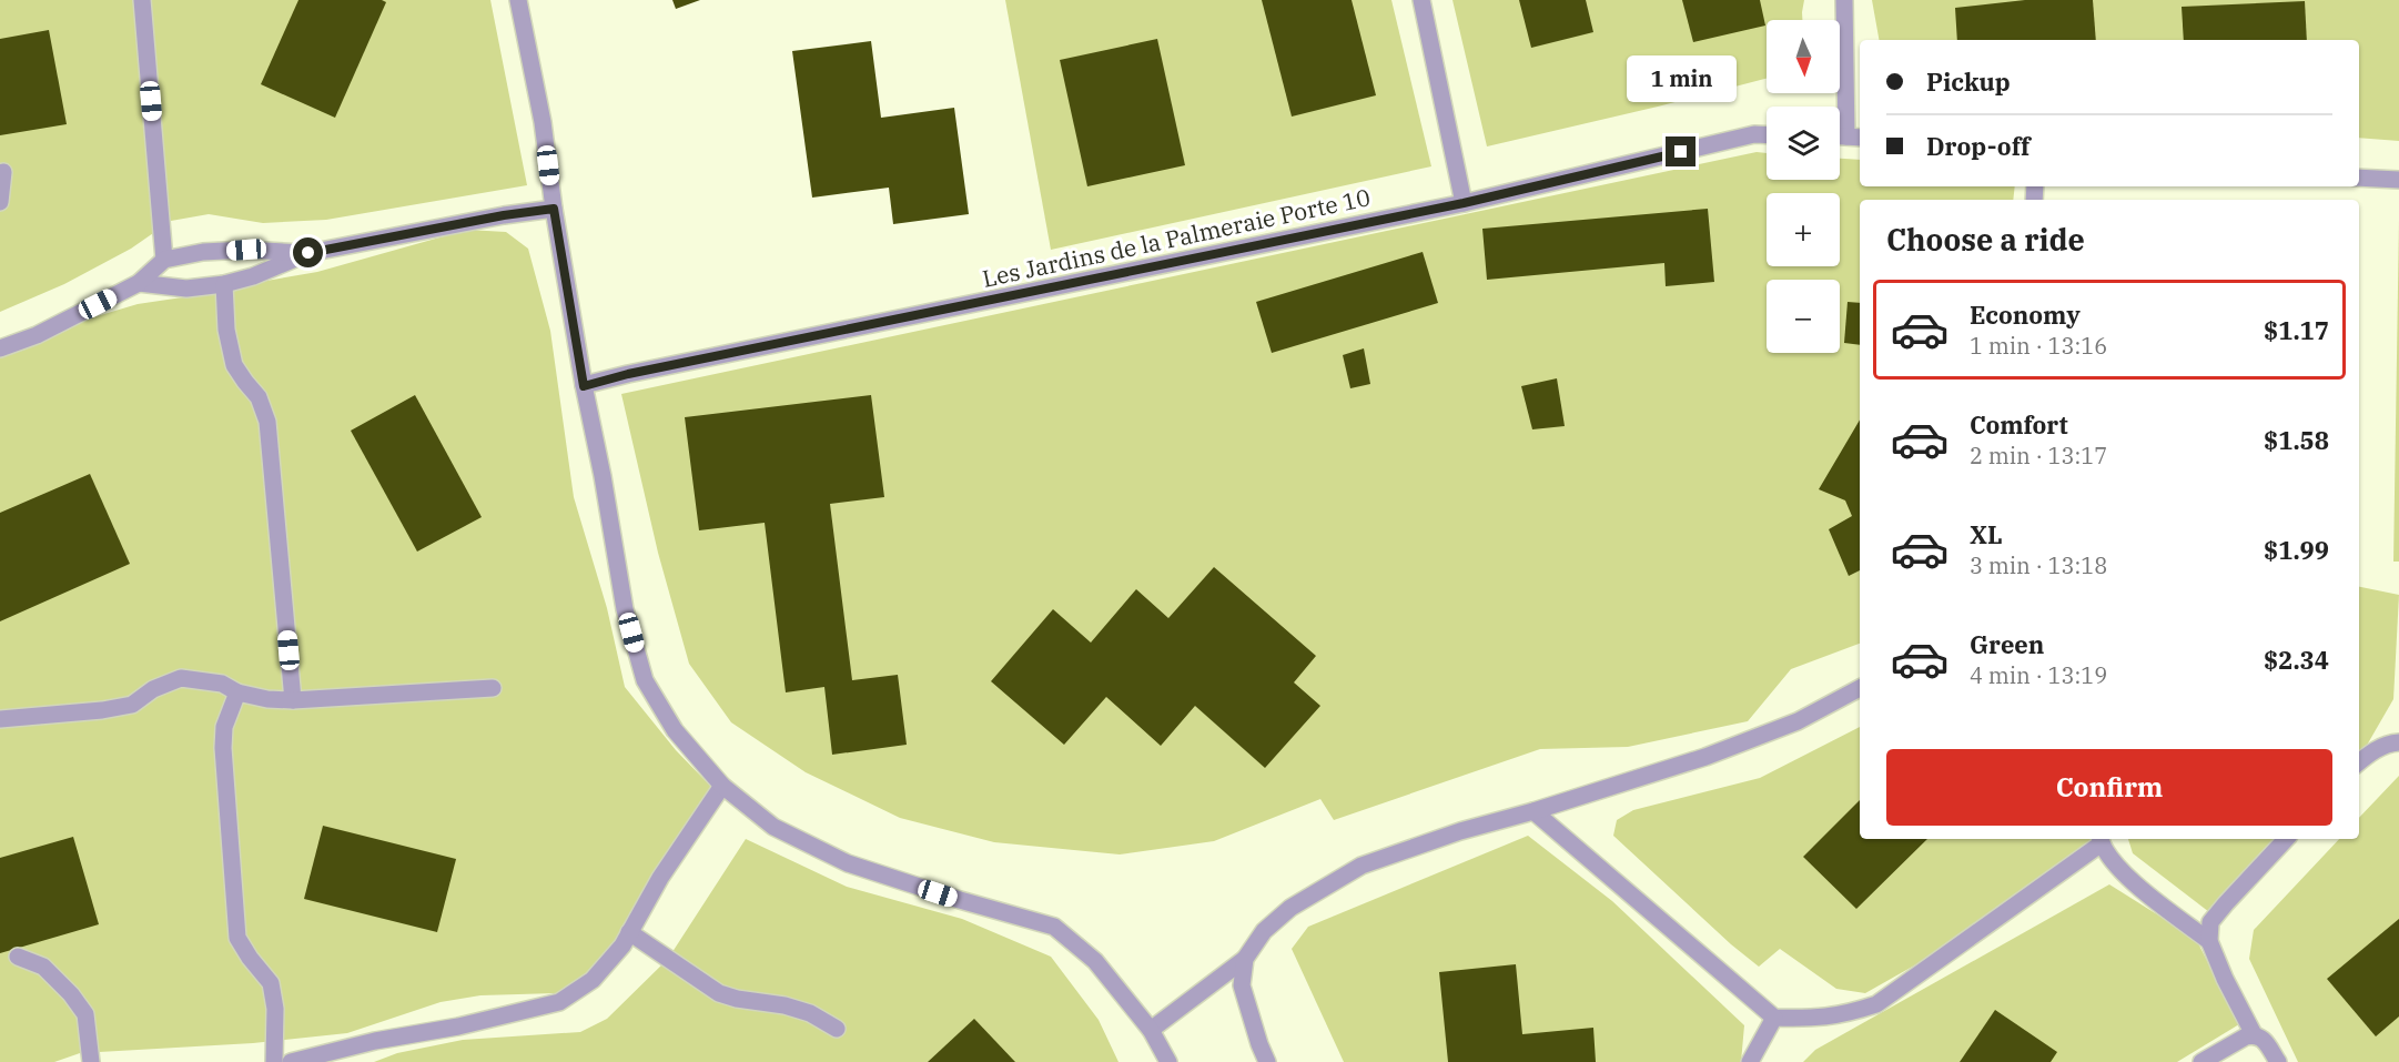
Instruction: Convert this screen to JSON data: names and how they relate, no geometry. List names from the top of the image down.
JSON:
{
  "streets": {
    "street": ["Les Jardins de la Palmeraie Porte 10"]
  },
  "north": "bottom",
  "page": {
    "map_buttons": ["+", "−"],
    "banner": ["Pickup", "Drop-off"],
    "bubble": "1 min",
    "heading": "Choose a ride",
    "list": [
      {
        "name": "Economy",
        "note": "1 min · 13:16",
        "value": "$1.17"
      },
      {
        "name": "Comfort",
        "note": "2 min · 13:17",
        "value": "$1.58"
      },
      {
        "name": "XL",
        "note": "3 min · 13:18",
        "value": "$1.99"
      },
      {
        "name": "Green",
        "note": "4 min · 13:19",
        "value": "$2.34"
      }
    ],
    "buttons": "Confirm"
  }
}
